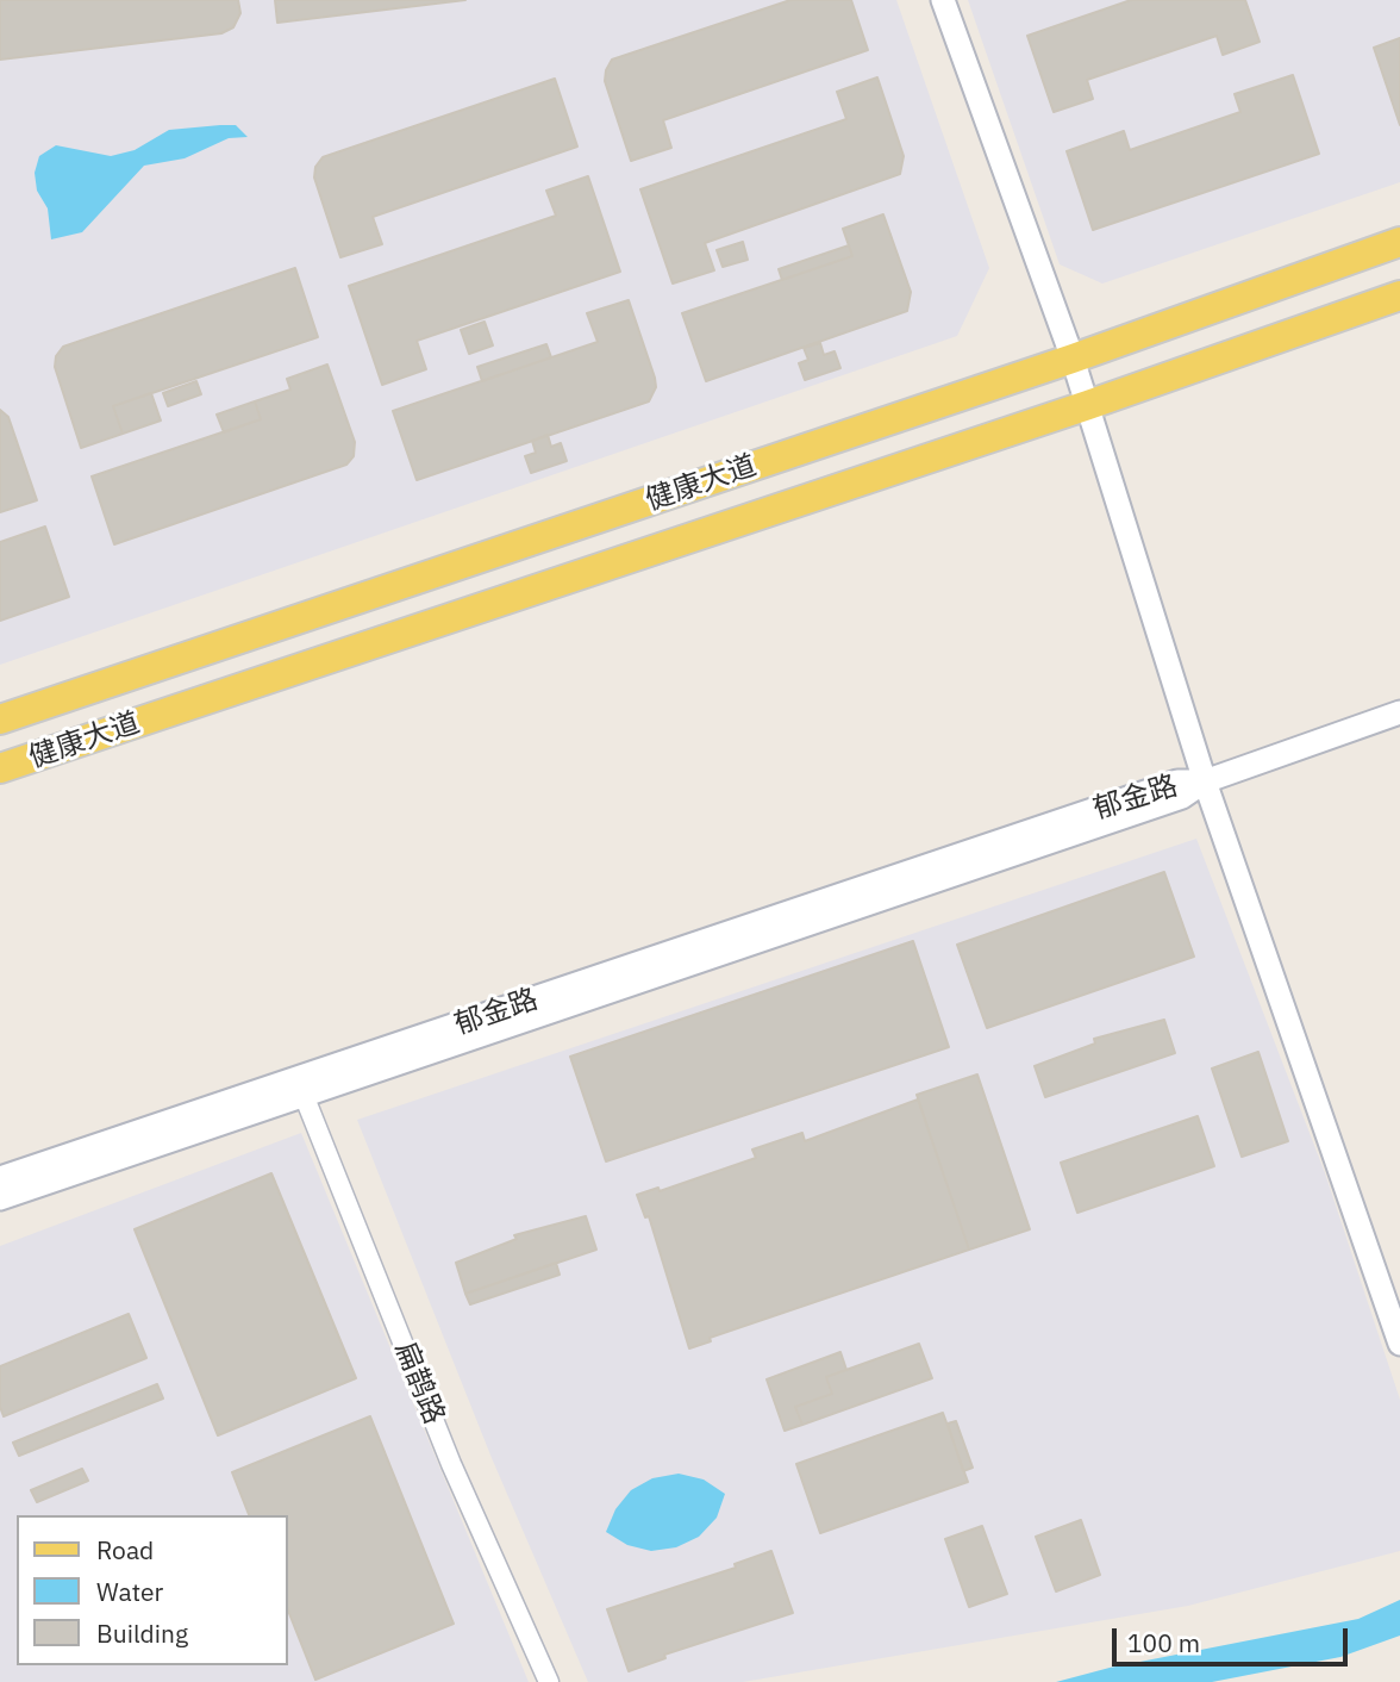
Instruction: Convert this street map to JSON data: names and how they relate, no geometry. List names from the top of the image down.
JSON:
{
  "streets": {
    "main road": ["健康大道"],
    "street": ["郁金路", "扁鹊路"]
  },
  "crossings": [
    ["郁金路", "扁鹊路"]
  ],
  "legend": ["Road", "Water", "Building"],
  "scale_bar": "100 m"
}
